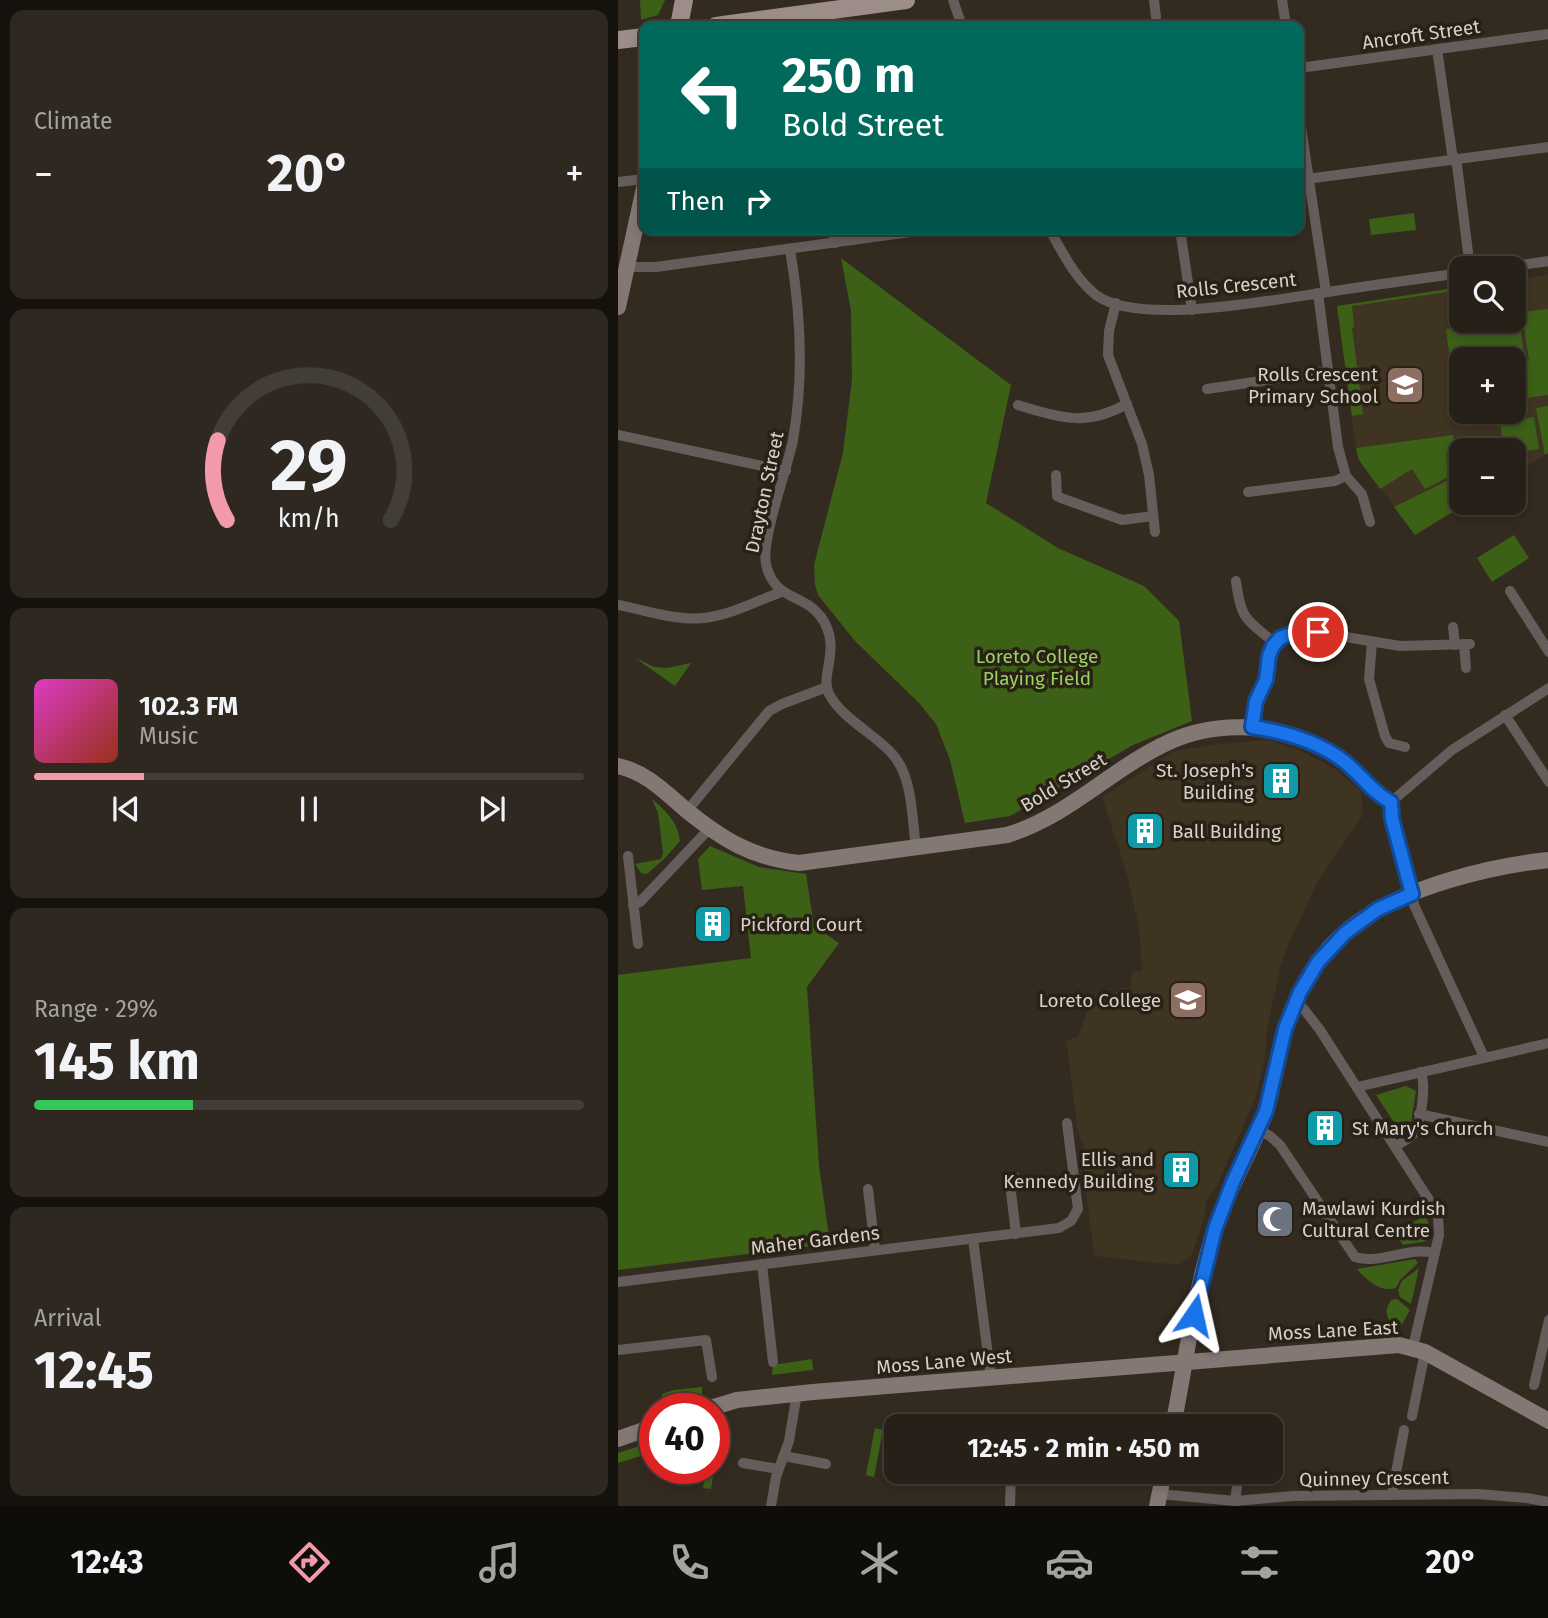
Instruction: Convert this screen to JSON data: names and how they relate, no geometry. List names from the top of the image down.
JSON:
{
  "streets": {
    "street": [
      "Ancroft Street",
      "Rolls Crescent",
      "Drayton Street",
      "Bold Street",
      "Maher Gardens",
      "Moss Lane East",
      "Moss Lane West",
      "Quinney Crescent"
    ]
  },
  "crossings": [
    ["Moss Lane East", "Moss Lane West"]
  ],
  "parks": ["Loreto College Playing Field"],
  "places": {
    "school or university": ["Rolls Crescent Primary School", "Loreto College"],
    "building": [
      "St. Joseph's Building",
      "Ball Building",
      "Pickford Court",
      "St Mary's Church",
      "Ellis and Kennedy Building"
    ],
    "mosque": ["Mawlawi Kurdish Cultural Centre"]
  },
  "page": {
    "tile": [
      "Climate",
      ["Range · 29%", "145 km"],
      ["Arrival", "12:45"]
    ],
    "turn": ["250 m", "Bold Street"],
    "heat": ["−", "20°", "+"],
    "then": "Then",
    "map_buttons": ["+", "−"],
    "song": ["102.3 FM", "Music"],
    "limit": "40",
    "trip": "12:45 · 2 min · 450 m",
    "tabs": ["12:43", "20°"],
    "gauge": ["29", "km/h"]
  }
}
